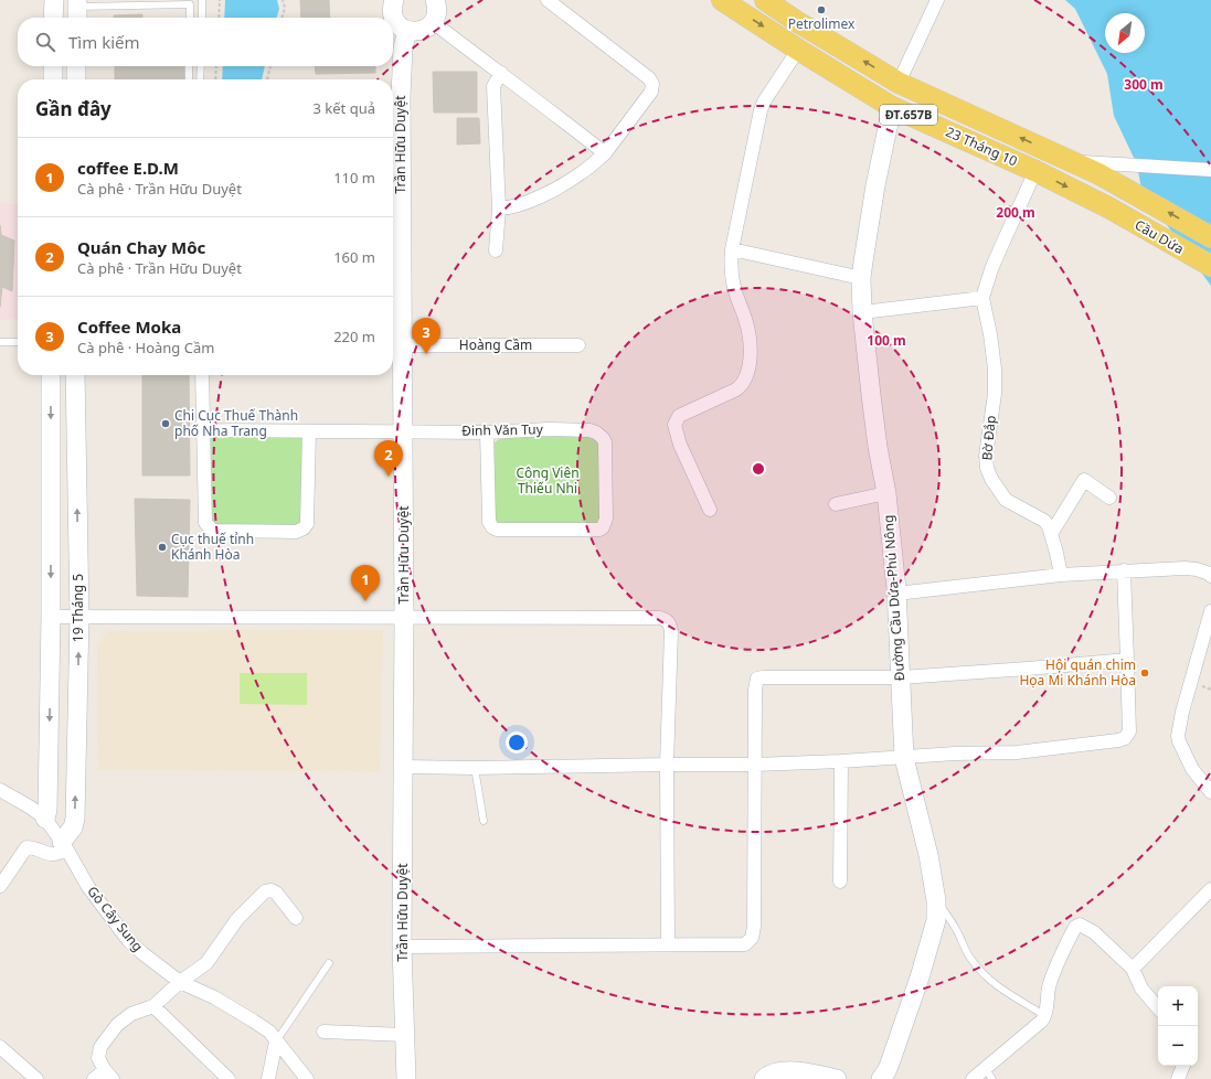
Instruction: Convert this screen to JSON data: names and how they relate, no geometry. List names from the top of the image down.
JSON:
{
  "streets": {
    "main road": ["ĐT.657B", "23 Tháng 10", "Cầu Dứa"],
    "street": [
      "Trần Hữu Duyệt",
      "Hoàng Cầm",
      "Đinh Văn Tuy",
      "Bờ Đắp",
      "Đường Cầu Dứa-Phú Nông",
      "19 Tháng 5",
      "Gò Cây Sung"
    ]
  },
  "crossings": [
    ["Trần Hữu Duyệt", "Hoàng Cầm"],
    ["Trần Hữu Duyệt", "Đinh Văn Tuy"],
    ["23 Tháng 10", "Cầu Dứa"],
    ["23 Tháng 10", "Bờ Đắp"],
    ["23 Tháng 10", "Đường Cầu Dứa-Phú Nông"],
    ["19 Tháng 5", "Gò Cây Sung"]
  ],
  "parks": ["Công Viên Thiếu Nhi"],
  "places": [
    "Petrolimex",
    "Chi Cục Thuế Thành phố Nha Trang",
    "Cục thuế tỉnh Khánh Hòa",
    "Hội quán chim Họa Mi Khánh Hòa"
  ],
  "north": "bottom left",
  "page": {
    "search": "Tìm kiếm",
    "heading": ["Gần đây", "3 kết quả"],
    "list": [
      {
        "mark": "1",
        "name": "coffee E.D.M",
        "note": "Cà phê · Trần Hữu Duyệt",
        "value": "110 m"
      },
      {
        "mark": "2",
        "name": "Quán Chay Môc",
        "note": "Cà phê · Trần Hữu Duyệt",
        "value": "160 m"
      },
      {
        "mark": "3",
        "name": "Coffee Moka",
        "note": "Cà phê · Hoàng Cầm",
        "value": "220 m"
      }
    ],
    "pins": ["3", "2", "1"],
    "map_buttons": ["+", "−"]
  },
  "rings": ["300 m", "200 m", "100 m"]
}
